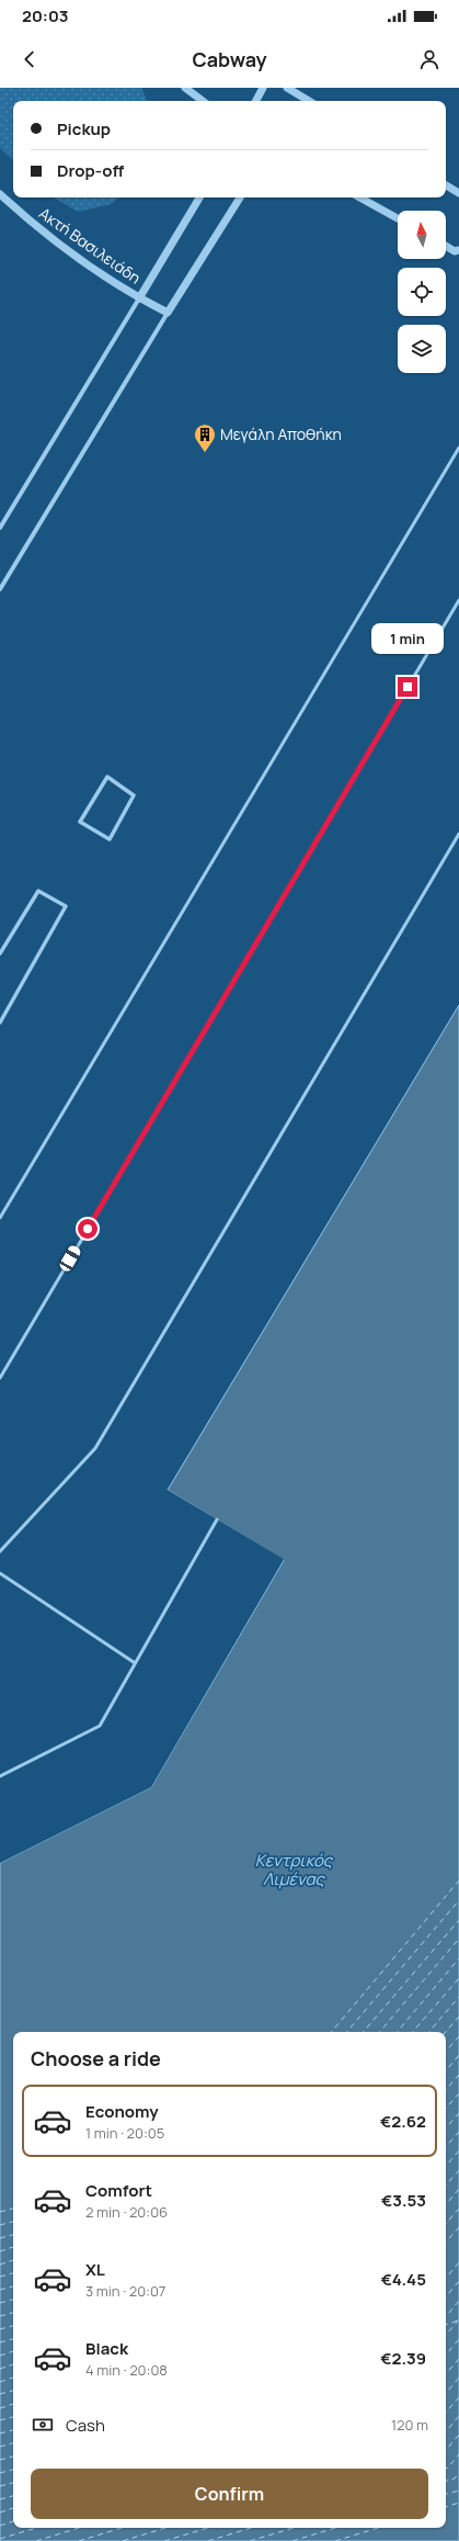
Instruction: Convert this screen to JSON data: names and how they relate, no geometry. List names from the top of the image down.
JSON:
{
  "streets": {
    "street": ["Ακτή Βασιλειάδη"]
  },
  "water": ["Κεντρικός Λιμένας"],
  "places": {
    "building": ["Μεγάλη Αποθήκη"]
  },
  "north": "top",
  "page": {
    "status": "20:03",
    "header": "Cabway",
    "banner": ["Pickup", "Drop-off"],
    "bubble": "1 min",
    "heading": "Choose a ride",
    "list": [
      {
        "name": "Economy",
        "note": "1 min · 20:05",
        "value": "€2.62"
      },
      {
        "name": "Comfort",
        "note": "2 min · 20:06",
        "value": "€3.53"
      },
      {
        "name": "XL",
        "note": "3 min · 20:07",
        "value": "€4.45"
      },
      {
        "name": "Black",
        "note": "4 min · 20:08",
        "value": "€2.39"
      }
    ],
    "pay": ["Cash", "120 m"],
    "buttons": "Confirm"
  }
}
